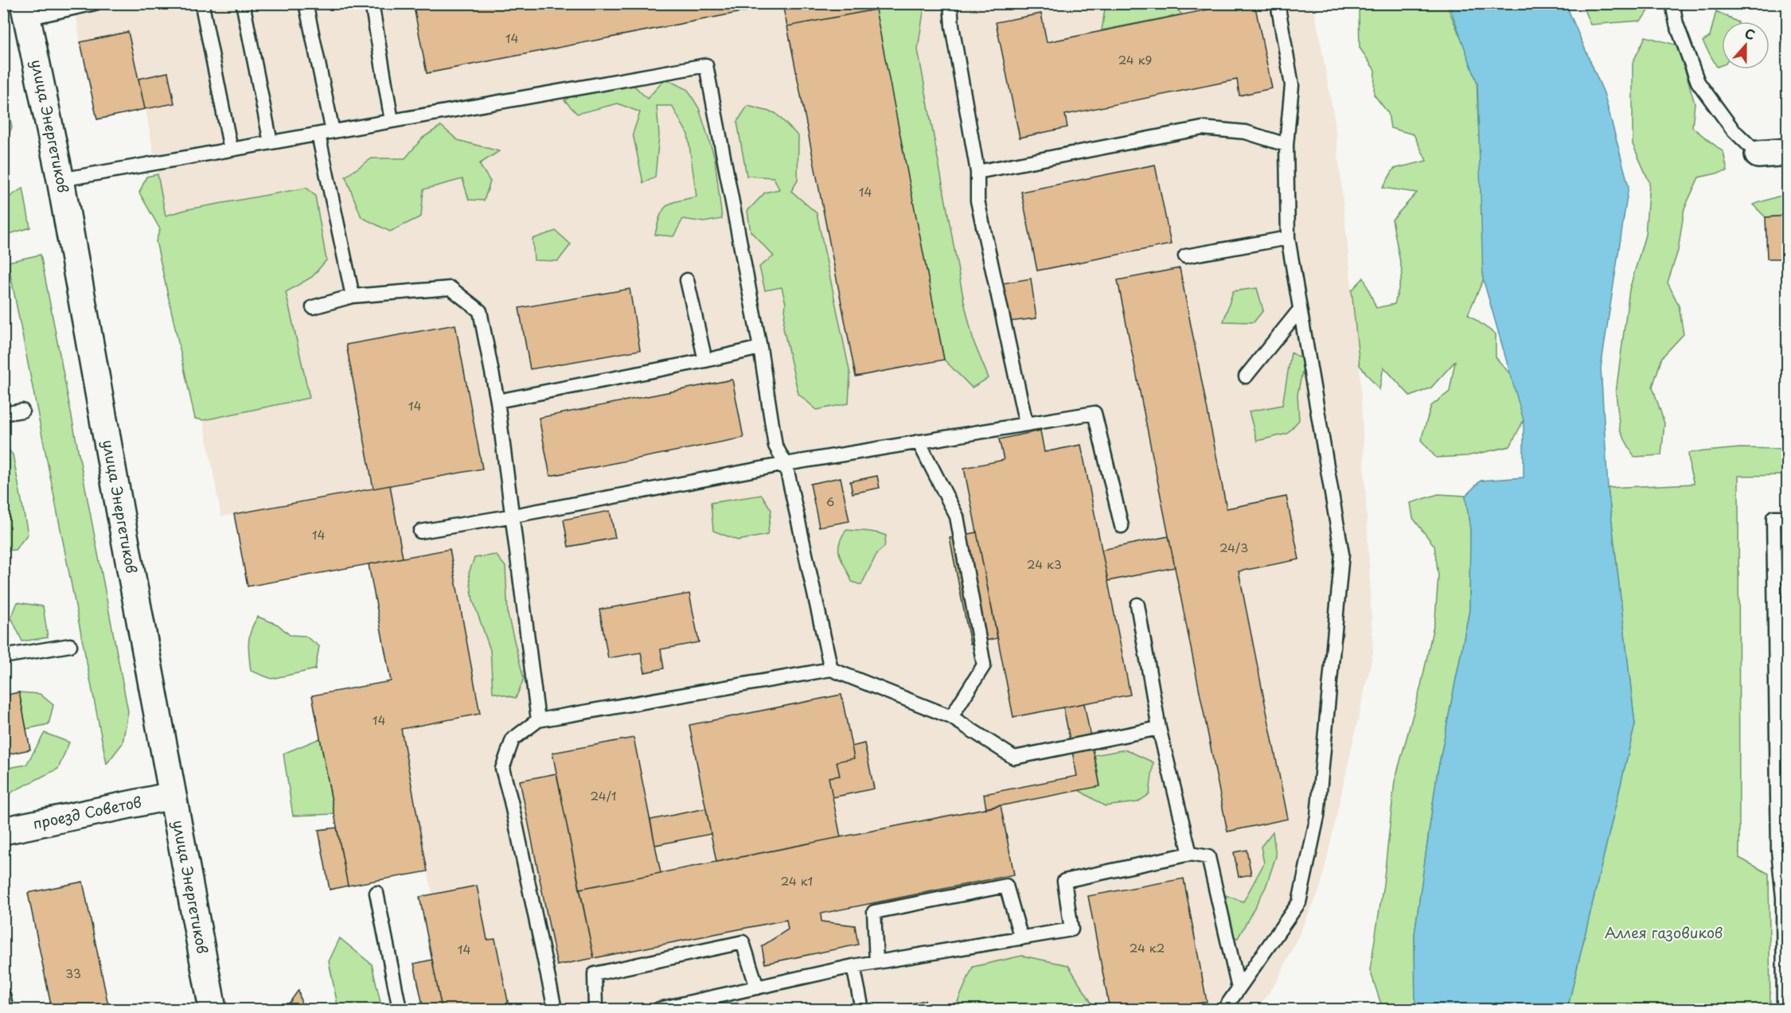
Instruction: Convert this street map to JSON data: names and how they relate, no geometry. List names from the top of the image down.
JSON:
{
  "streets": {
    "main road": ["улица Энергетиков", "проезд Советов"]
  },
  "crossings": [
    ["улица Энергетиков", "проезд Советов"]
  ],
  "parks": ["Аллея газовиков"],
  "house_numbers": [
    "14",
    "24 к9",
    "14",
    "14",
    "6",
    "14",
    "24/3",
    "24 к3",
    "14",
    "24/1",
    "24 к1",
    "24 к2",
    "14",
    "33"
  ],
  "north": "top"
}
